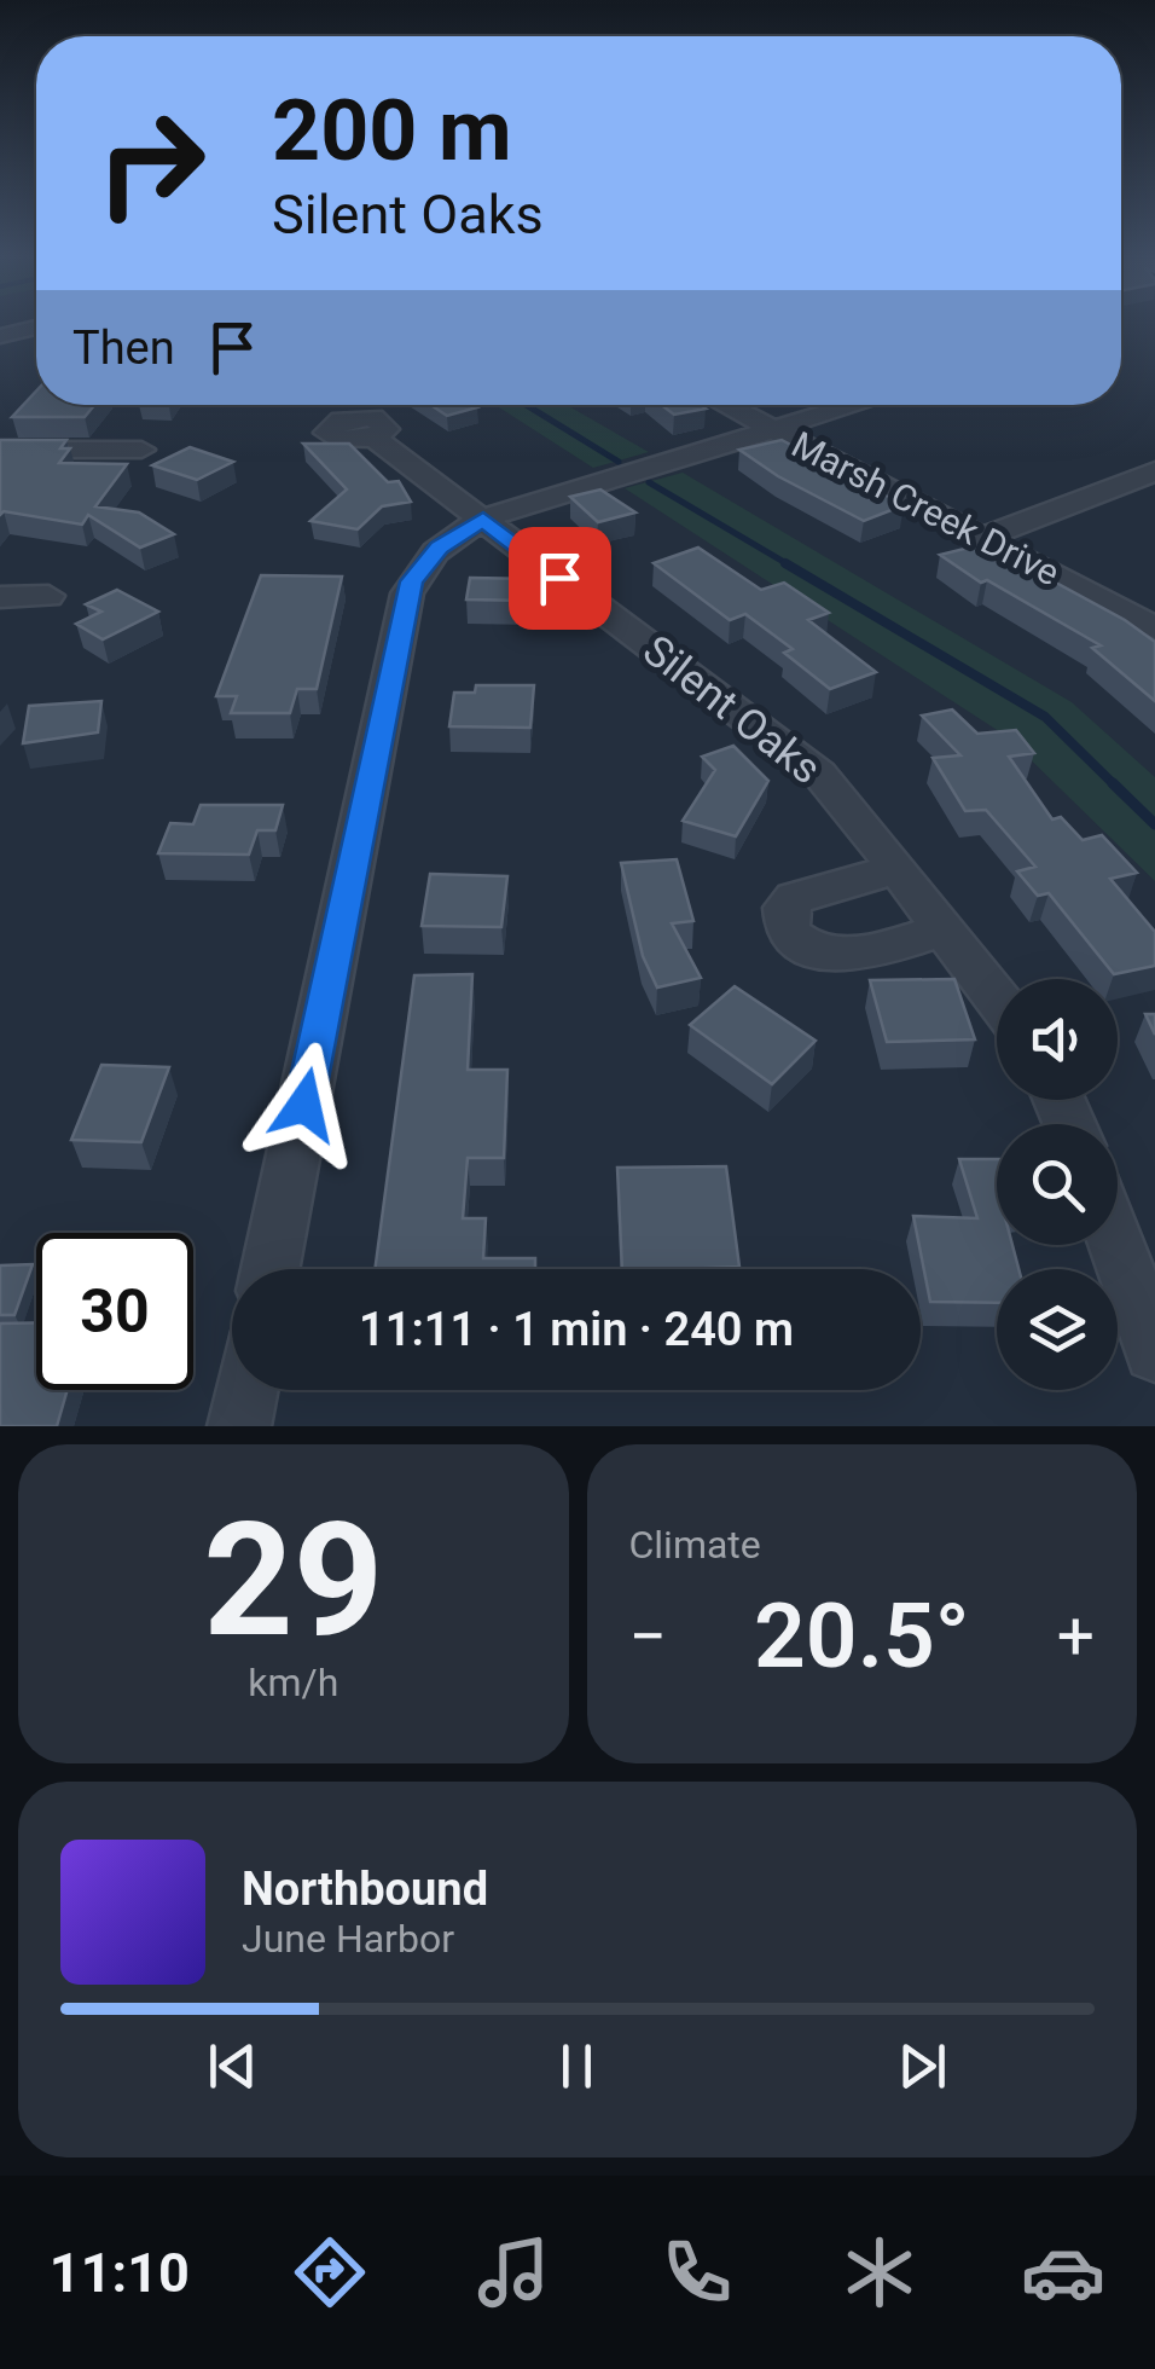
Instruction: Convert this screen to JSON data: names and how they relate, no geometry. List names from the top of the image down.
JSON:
{
  "streets": {
    "street": ["Marsh Creek Drive", "Silent Oaks"]
  },
  "page": {
    "turn": ["200 m", "Silent Oaks"],
    "then": "Then",
    "limit": "30",
    "trip": "11:11 · 1 min · 240 m",
    "tile": [
      ["29", "km/h"],
      "Climate"
    ],
    "heat": ["−", "20.5°", "+"],
    "song": ["Northbound", "June Harbor"],
    "tabs": "11:10"
  }
}
